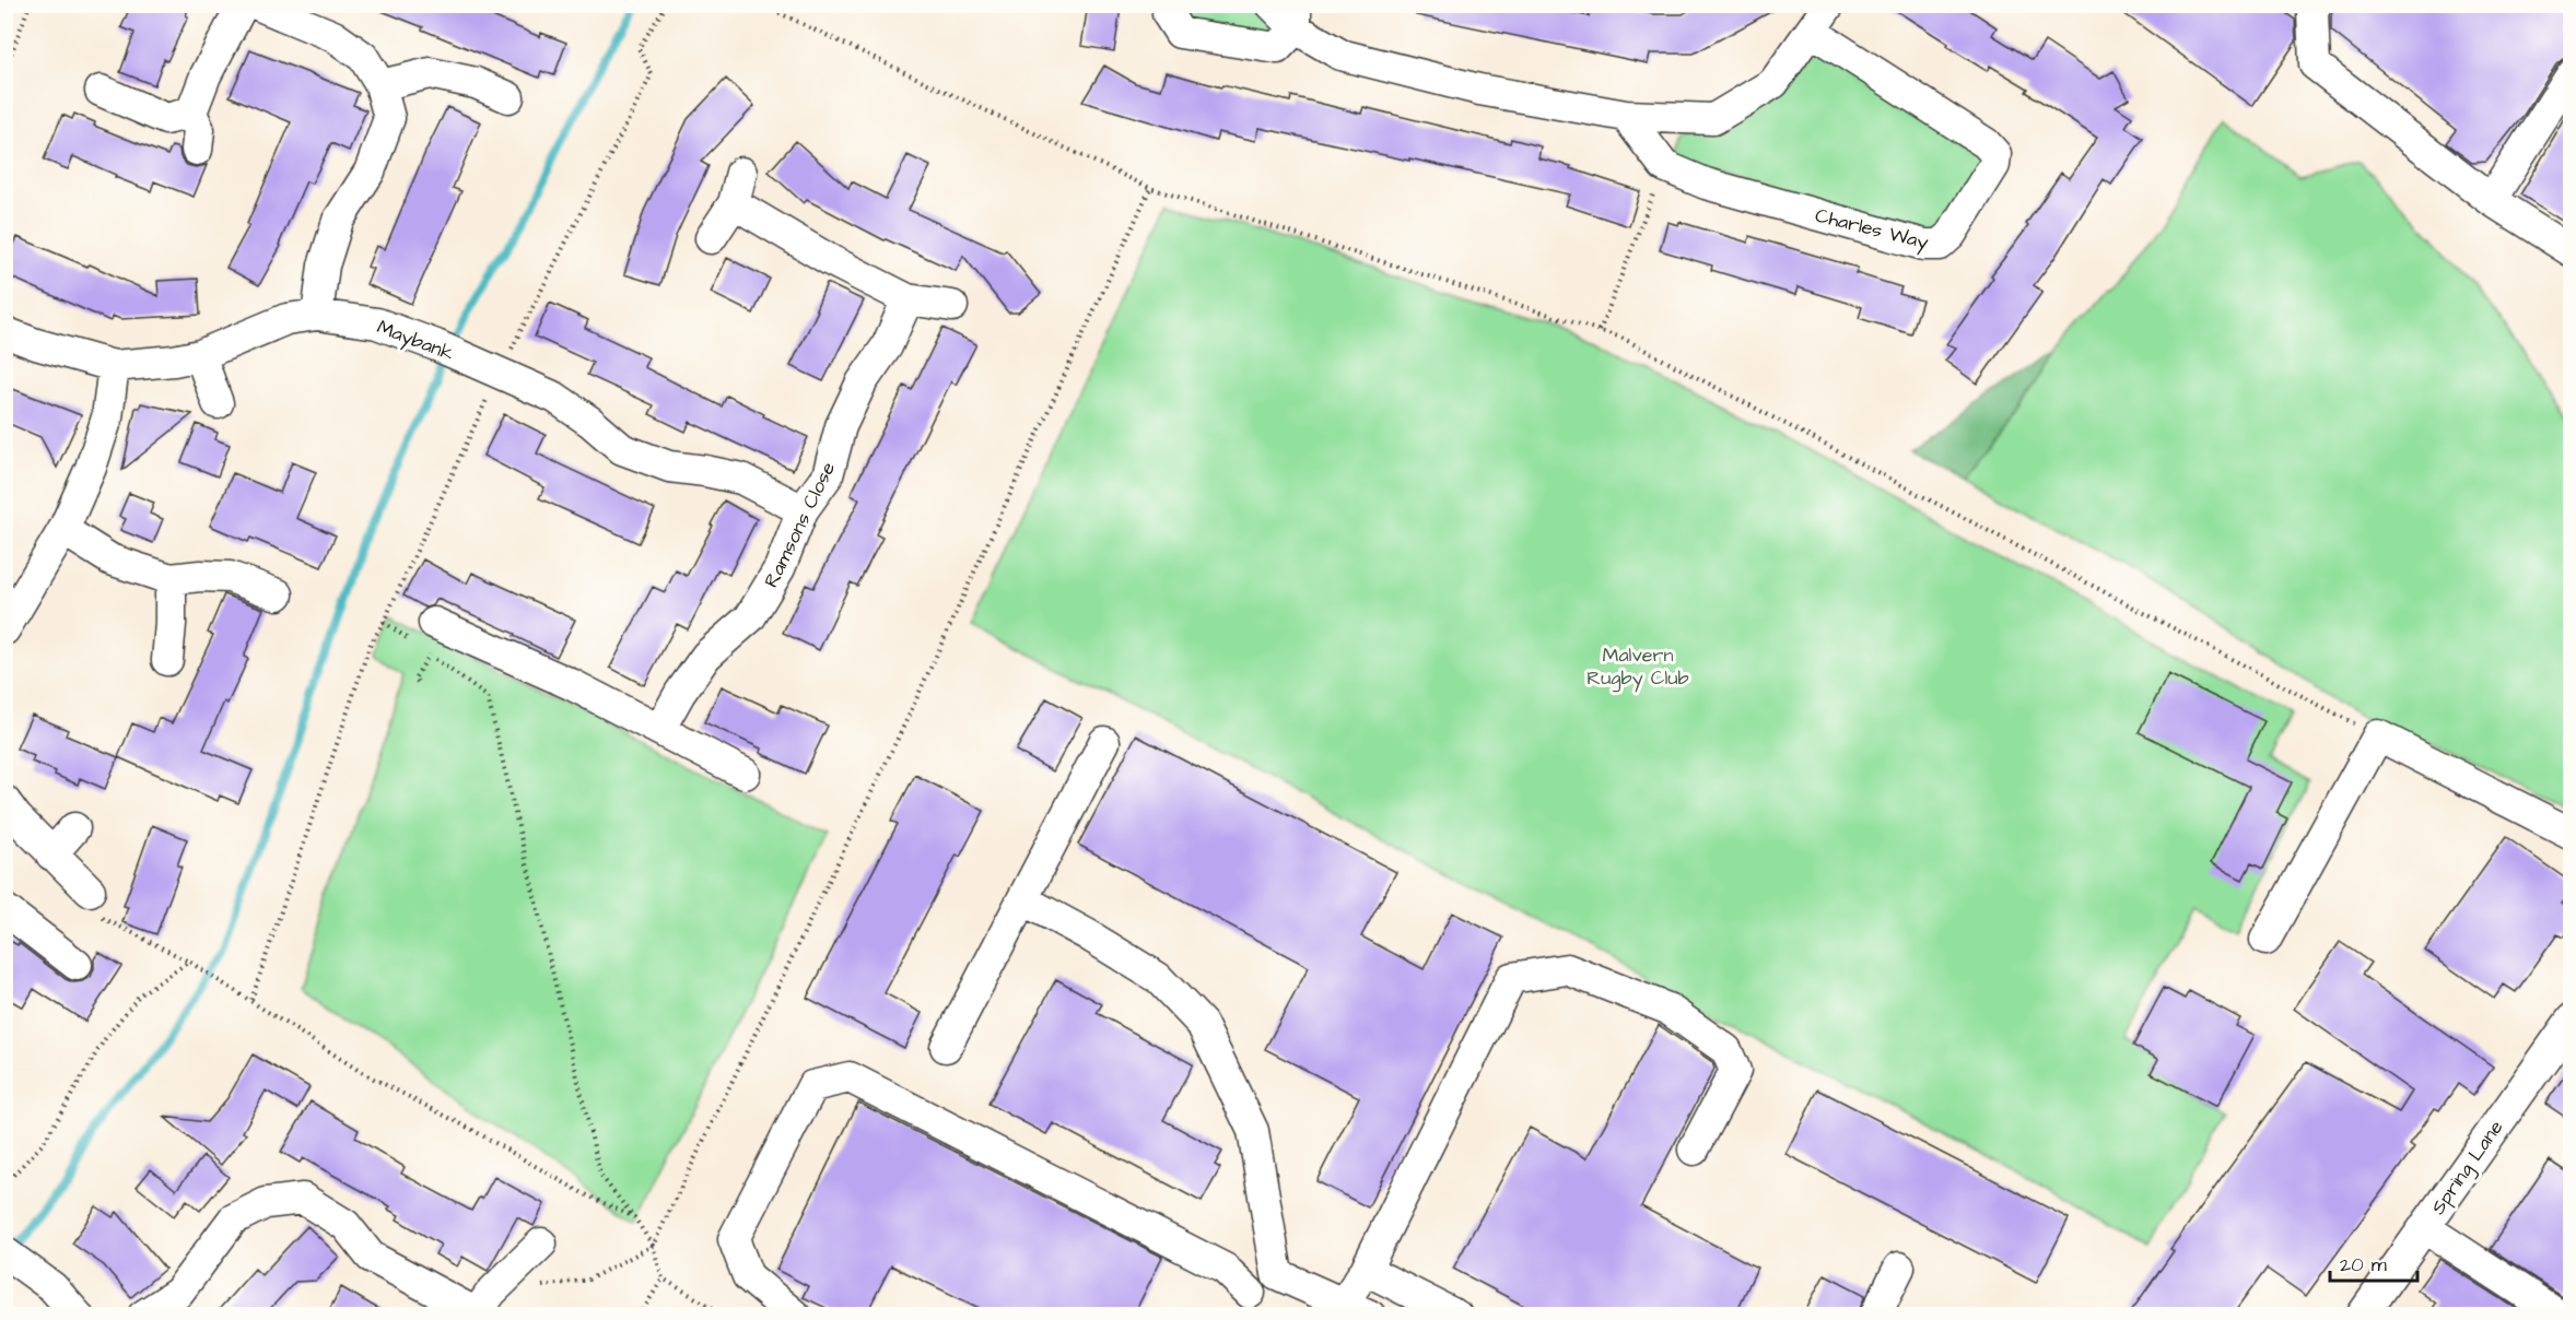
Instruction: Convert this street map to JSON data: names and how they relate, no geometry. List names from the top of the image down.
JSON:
{
  "streets": {
    "street": [
      "Charles Way",
      "Maybank",
      "Ramsons Close",
      "Spring Lane"
    ]
  },
  "crossings": [
    ["Maybank", "Ramsons Close"]
  ],
  "parks": ["Malvern Rugby Club"],
  "scale_bar": "20 m"
}
